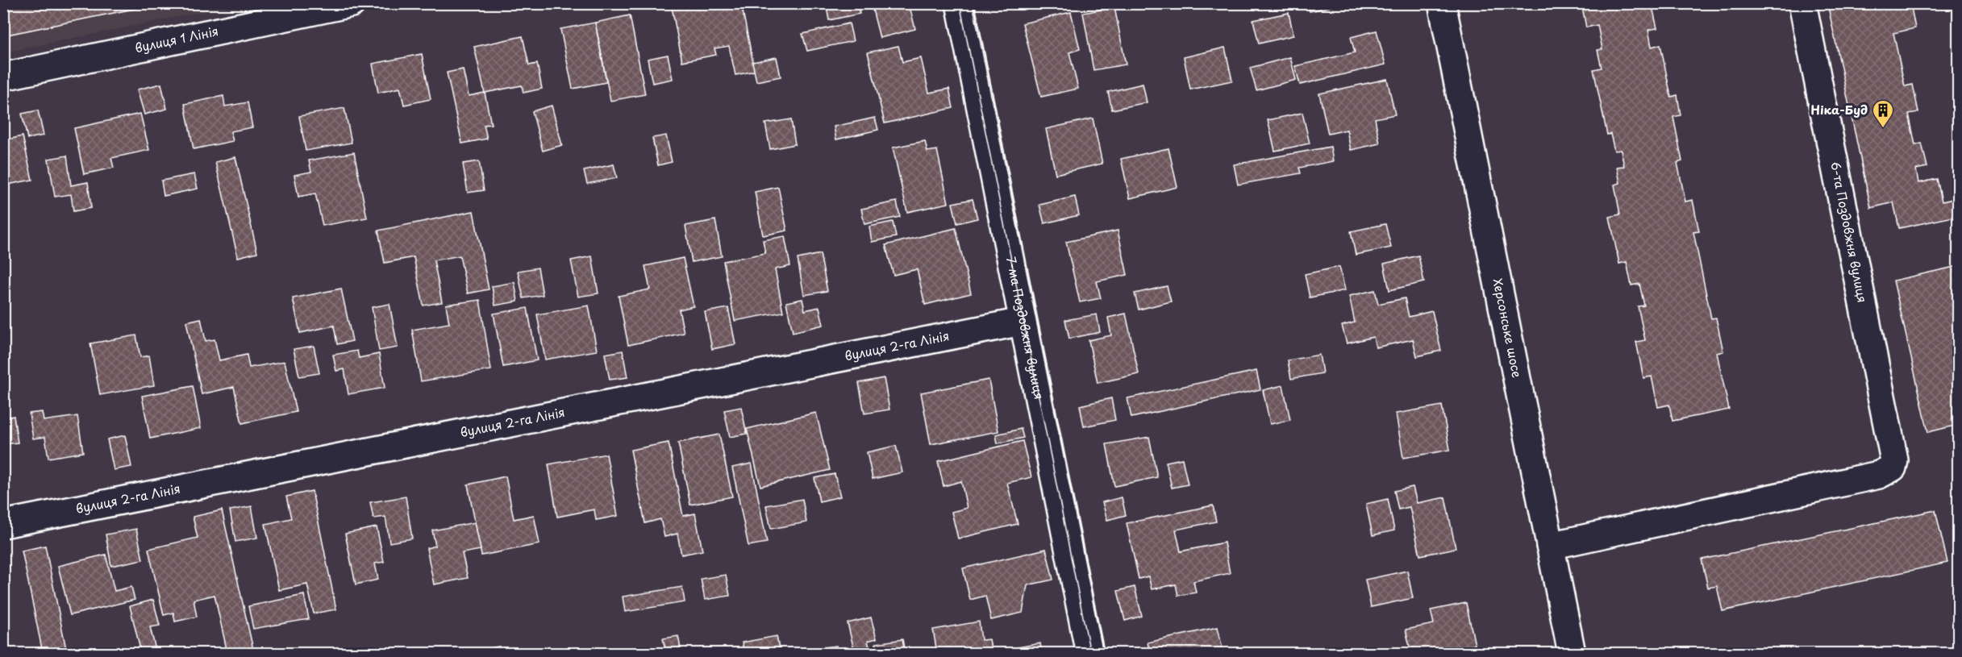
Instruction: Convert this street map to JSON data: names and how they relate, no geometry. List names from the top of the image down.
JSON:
{
  "streets": {
    "street": [
      "вулиця 1 Лінія",
      "6-та Поздовжня вулиця",
      "Херсонське шосе",
      "7-ма Поздовжня вулиця",
      "вулиця 2-га Лінія"
    ]
  },
  "crossings": [
    ["6-та Поздовжня вулиця", "Херсонське шосе"],
    ["7-ма Поздовжня вулиця", "вулиця 2-га Лінія"]
  ],
  "places": {
    "building": ["Ніка-Буд"]
  }
}
